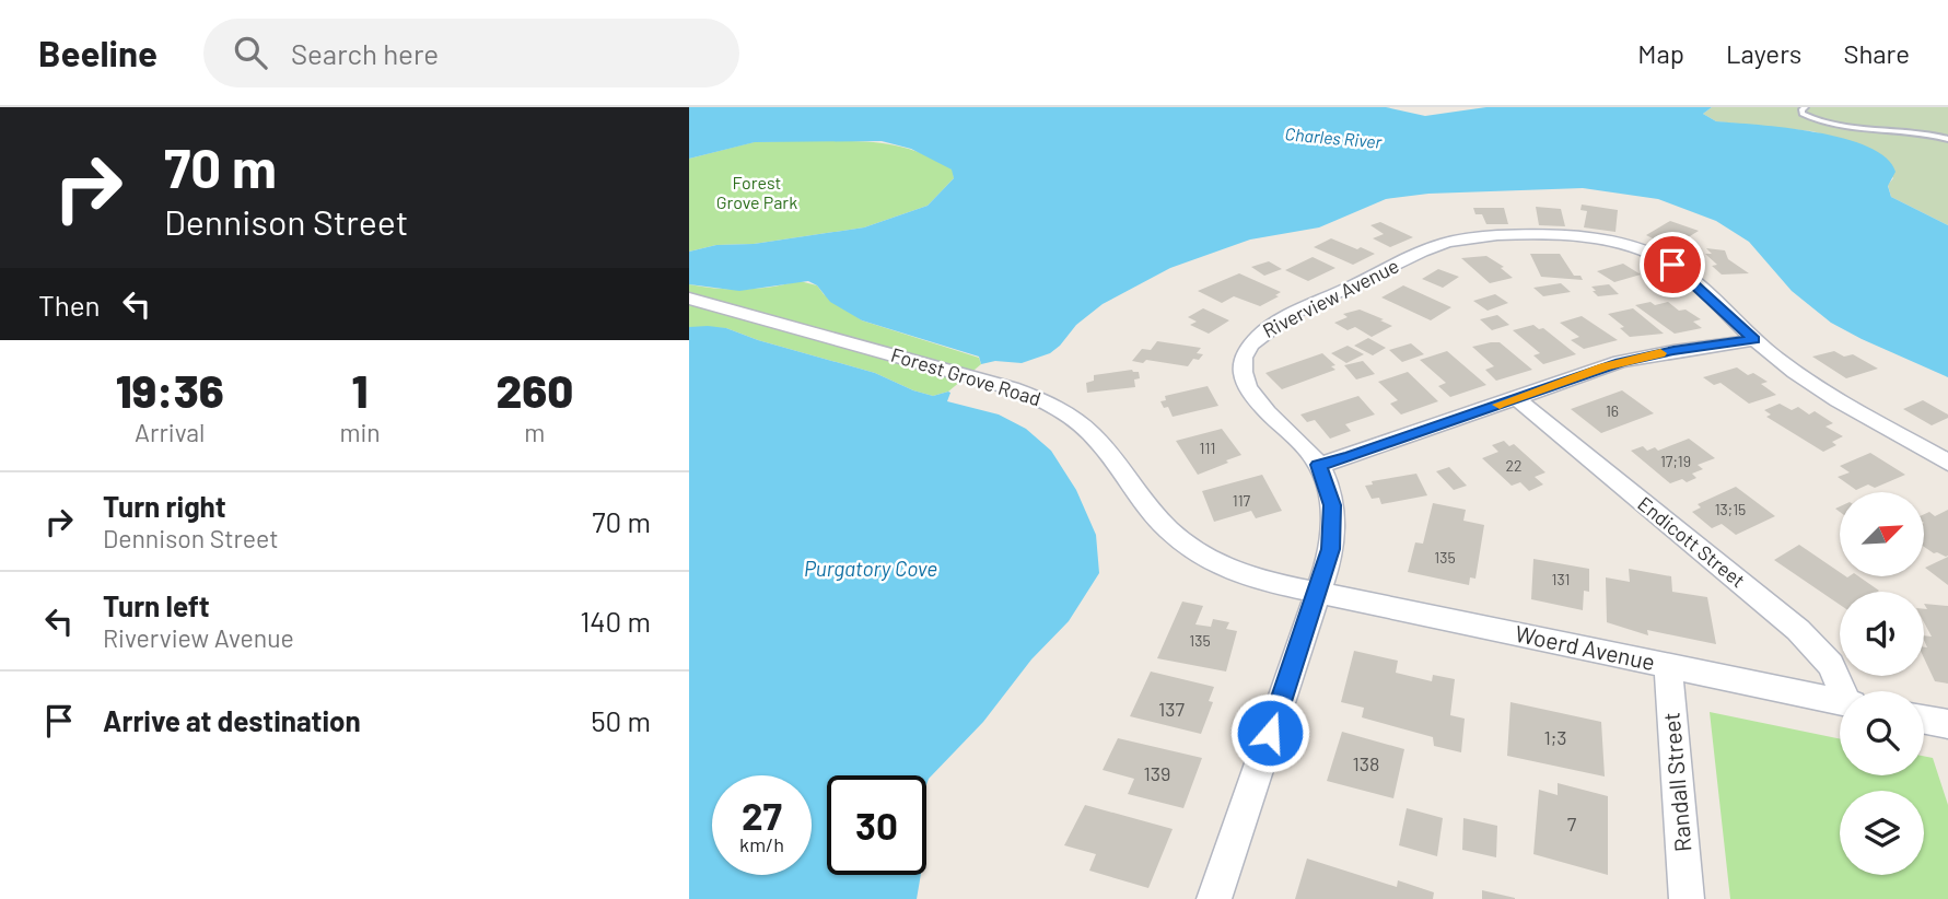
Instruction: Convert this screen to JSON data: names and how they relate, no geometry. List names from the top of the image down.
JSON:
{
  "streets": {
    "street": [
      "Riverview Avenue",
      "Forest Grove Road",
      "Endicott Street",
      "Woerd Avenue",
      "Randall Street"
    ]
  },
  "crossings": [
    ["Riverview Avenue", "Forest Grove Road"],
    ["Riverview Avenue", "Woerd Avenue"],
    ["Forest Grove Road", "Woerd Avenue"],
    ["Woerd Avenue", "Randall Street"]
  ],
  "water": ["Charles River", "Purgatory Cove"],
  "parks": ["Forest Grove Park"],
  "house_numbers": [
    "16",
    "111",
    "17;19",
    "22",
    "117",
    "13;15",
    "135",
    "131",
    "135",
    "137",
    "1;3",
    "138",
    "139",
    "7"
  ],
  "north": "top right",
  "page": {
    "header": "Beeline",
    "search": "Search here",
    "nav": ["Map", "Layers", "Share"],
    "turn": ["70 m", "Dennison Street"],
    "then": "Then",
    "eta": [
      "19:36",
      "Arrival",
      "1",
      "min",
      "260",
      "m"
    ],
    "list": [
      {
        "name": "Turn right",
        "note": "Dennison Street",
        "value": "70 m"
      },
      {
        "name": "Turn left",
        "note": "Riverview Avenue",
        "value": "140 m"
      },
      {
        "name": "Arrive at destination",
        "value": "50 m"
      }
    ],
    "speed": "27 km/h",
    "limit": "30"
  }
}
